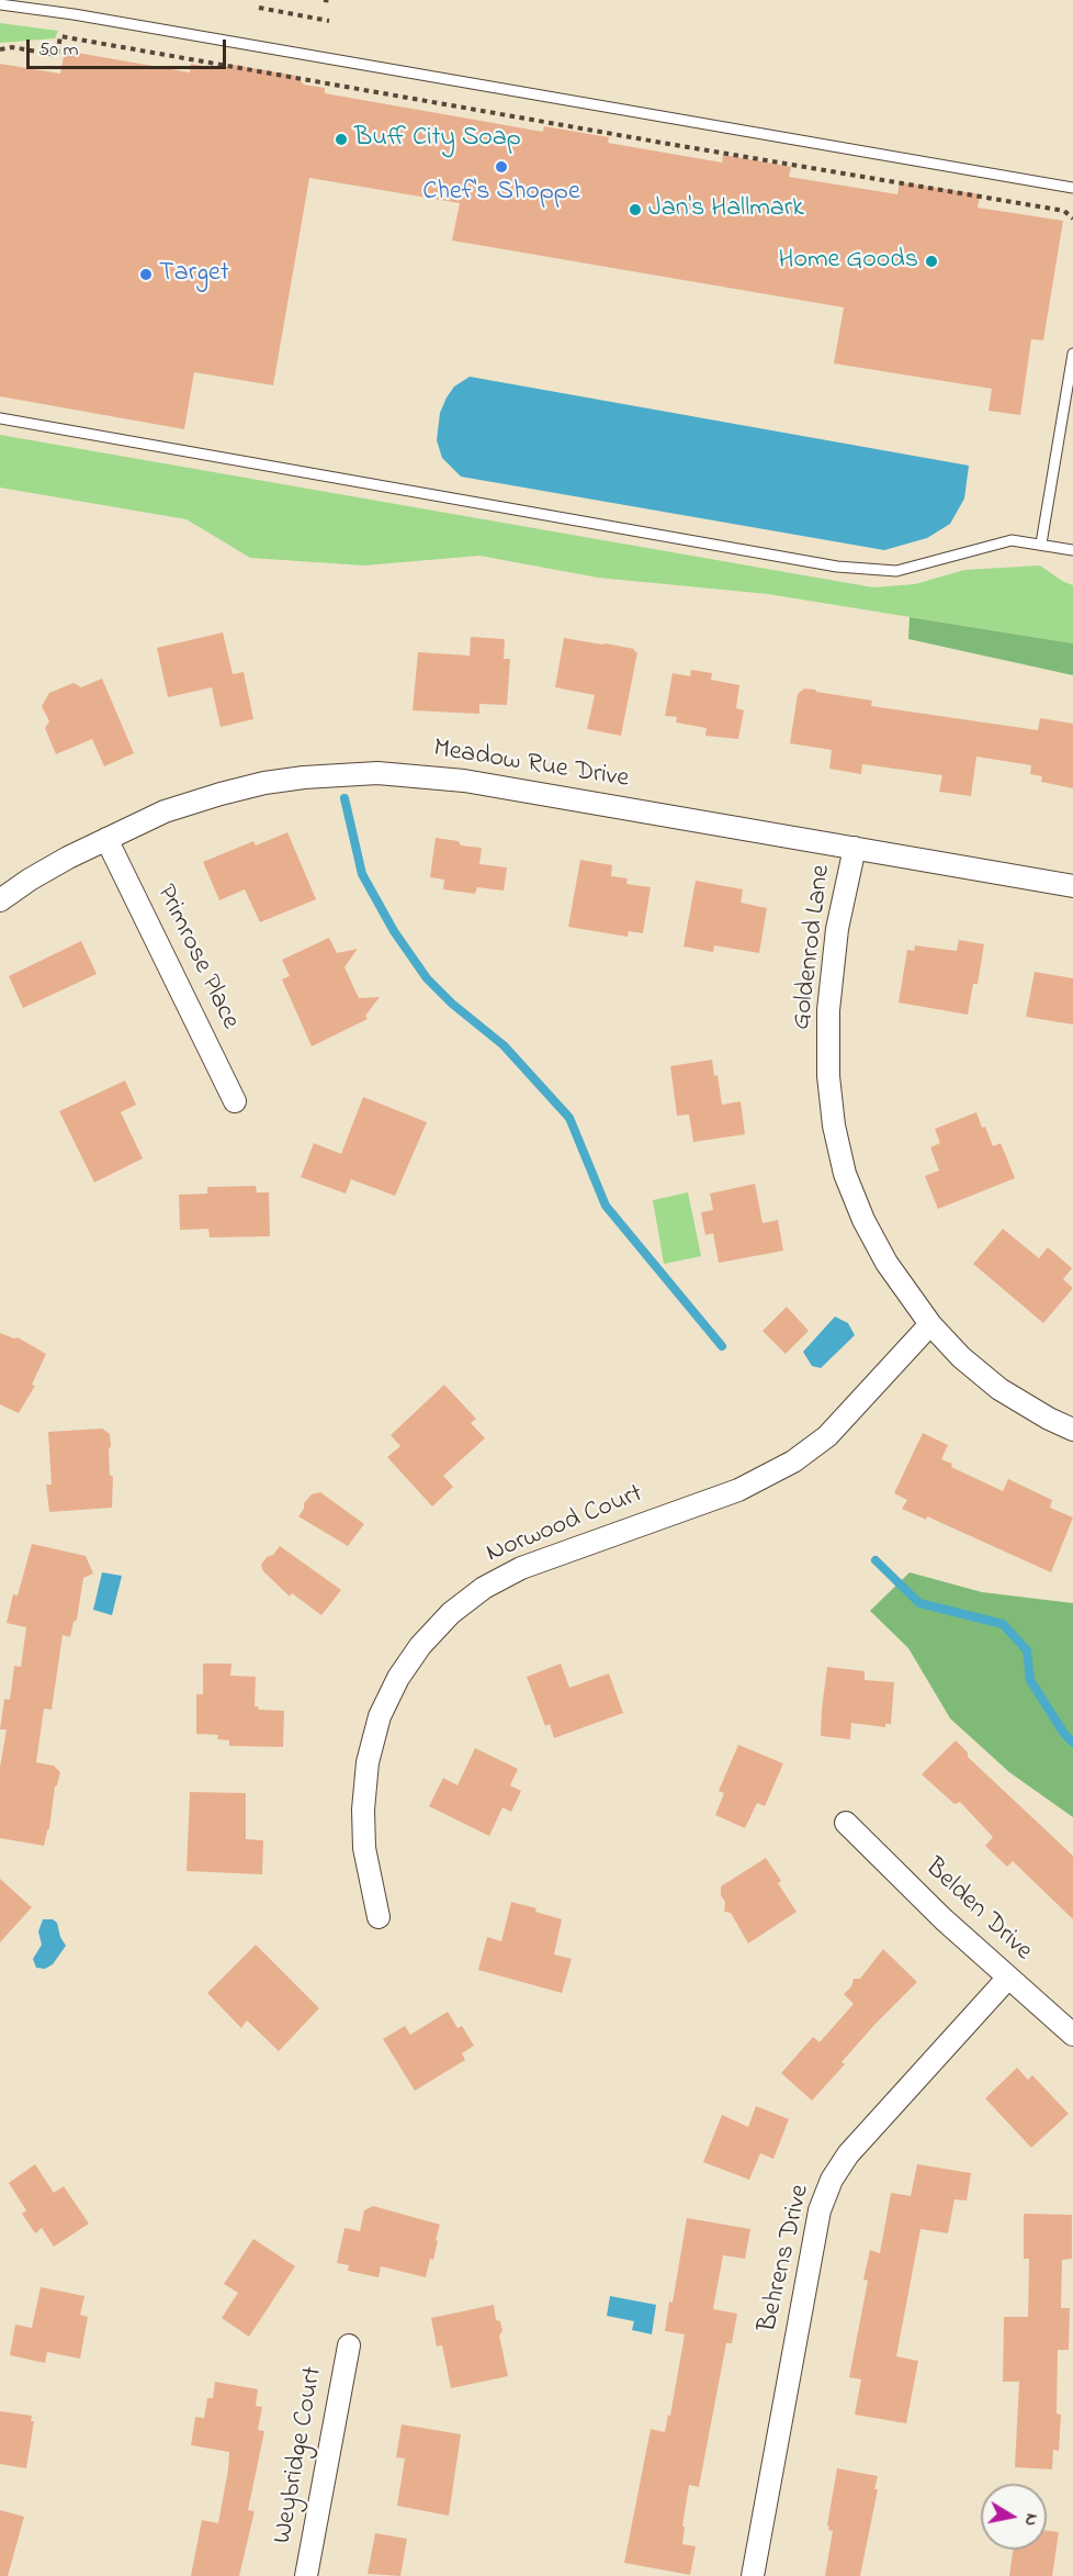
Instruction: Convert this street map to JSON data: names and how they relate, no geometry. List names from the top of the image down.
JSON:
{
  "streets": {
    "street": [
      "Meadow Rue Drive",
      "Goldenrod Lane",
      "Primrose Place",
      "Norwood Court",
      "Belden Drive",
      "Behrens Drive",
      "Weybridge Court"
    ]
  },
  "crossings": [
    ["Meadow Rue Drive", "Goldenrod Lane"],
    ["Meadow Rue Drive", "Primrose Place"],
    ["Goldenrod Lane", "Norwood Court"],
    ["Belden Drive", "Behrens Drive"]
  ],
  "places": [
    "Buff City Soap",
    "Chef's Shoppe",
    "Jan's Hallmark",
    "Home Goods",
    "Target"
  ],
  "scale_bar": "50 m",
  "north": "right"
}
